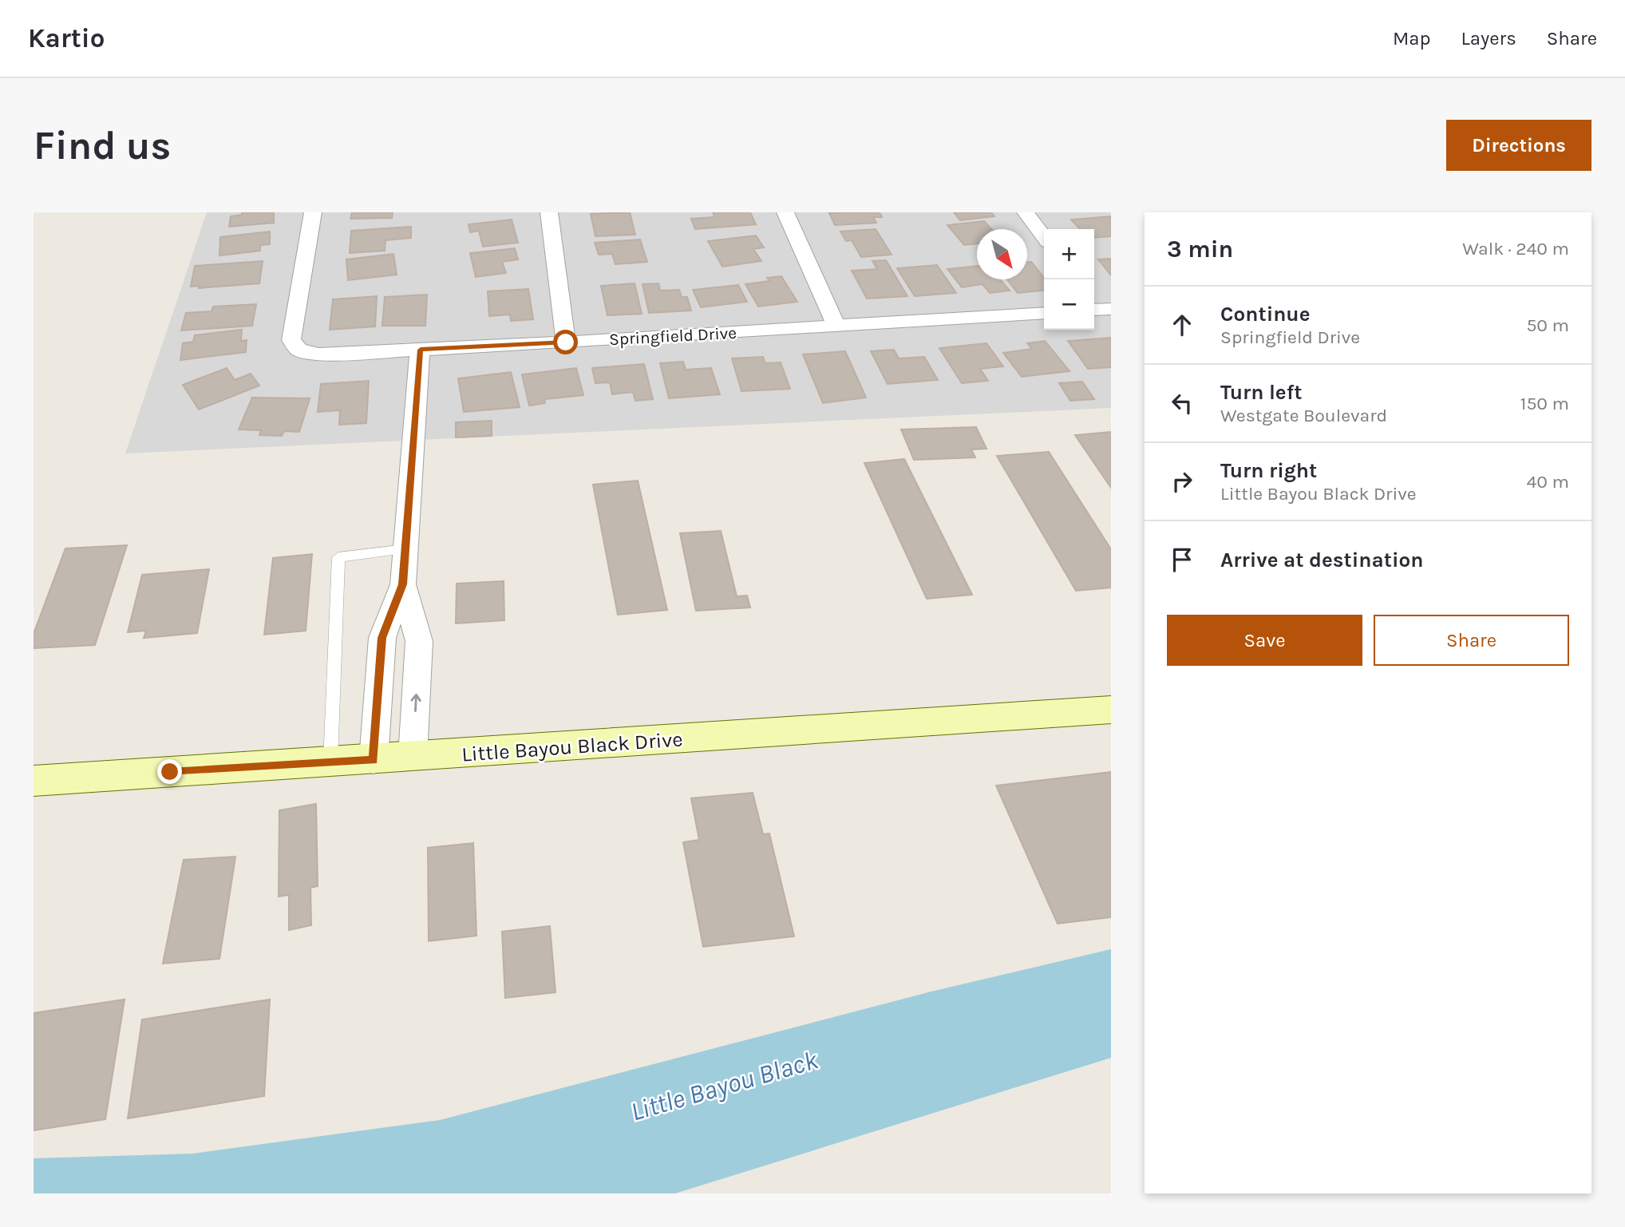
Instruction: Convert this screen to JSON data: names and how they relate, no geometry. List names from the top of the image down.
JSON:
{
  "streets": {
    "main road": ["Little Bayou Black Drive"],
    "street": ["Springfield Drive"]
  },
  "water": ["Little Bayou Black"],
  "north": "bottom right",
  "page": {
    "header": "Kartio",
    "nav": ["Map", "Layers", "Share"],
    "buttons": [
      "Directions",
      ["Save", "Share"]
    ],
    "title": "Find us",
    "heading": ["3 min", "Walk · 240 m"],
    "map_buttons": ["+", "−"],
    "list": [
      ["Continue", "Springfield Drive", "50 m"],
      ["Turn left", "Westgate Boulevard", "150 m"],
      ["Turn right", "Little Bayou Black Drive", "40 m"],
      "Arrive at destination"
    ]
  }
}
